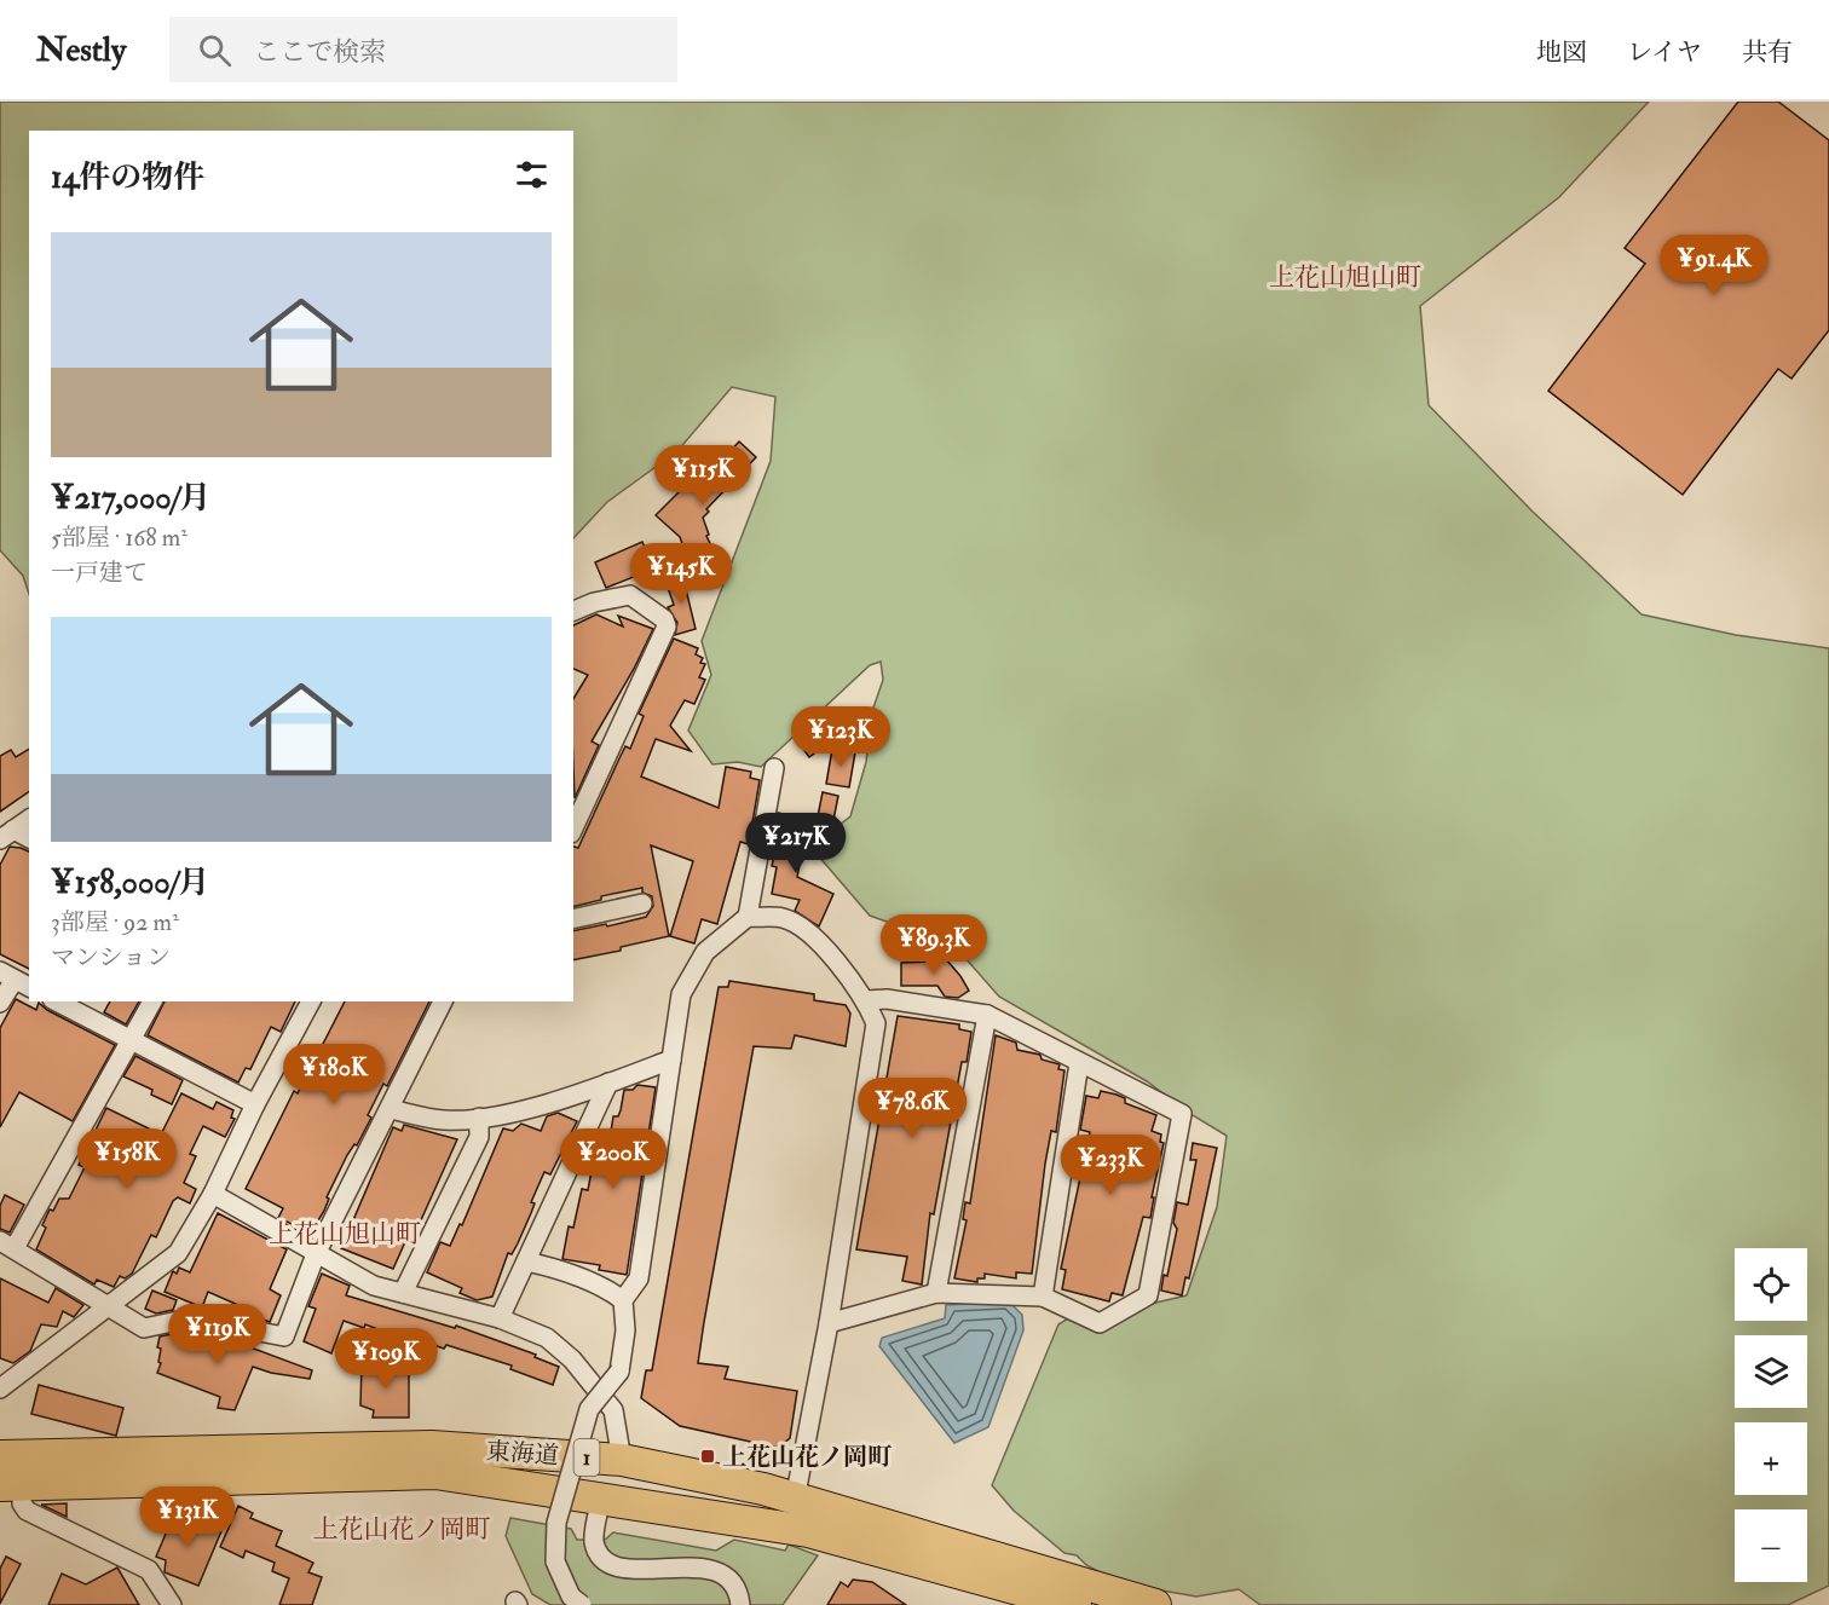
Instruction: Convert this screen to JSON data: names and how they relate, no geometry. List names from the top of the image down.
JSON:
{
  "streets": {
    "highway": ["東海道", "1"]
  },
  "districts": ["上花山旭山町", "上花山旭山町", "上花山花ノ岡町"],
  "places": {
    "transit": ["上花山花ノ岡町"]
  },
  "page": {
    "header": "Nestly",
    "search": "ここで検索",
    "nav": ["地図", "レイヤ", "共有"],
    "heading": "14件の物件",
    "list": [
      {
        "name": "¥217,000/月",
        "note": "5部屋 · 168 m² · 一戸建て"
      },
      {
        "name": "¥158,000/月",
        "note": "3部屋 · 92 m² · マンション"
      }
    ],
    "price": [
      "¥91.4K",
      "¥115K",
      "¥145K",
      "¥123K",
      "¥217K",
      "¥89.3K",
      "¥180K",
      "¥78.6K",
      "¥158K",
      "¥200K",
      "¥233K",
      "¥119K",
      "¥109K",
      "¥131K"
    ],
    "map_buttons": ["+", "−"]
  }
}
